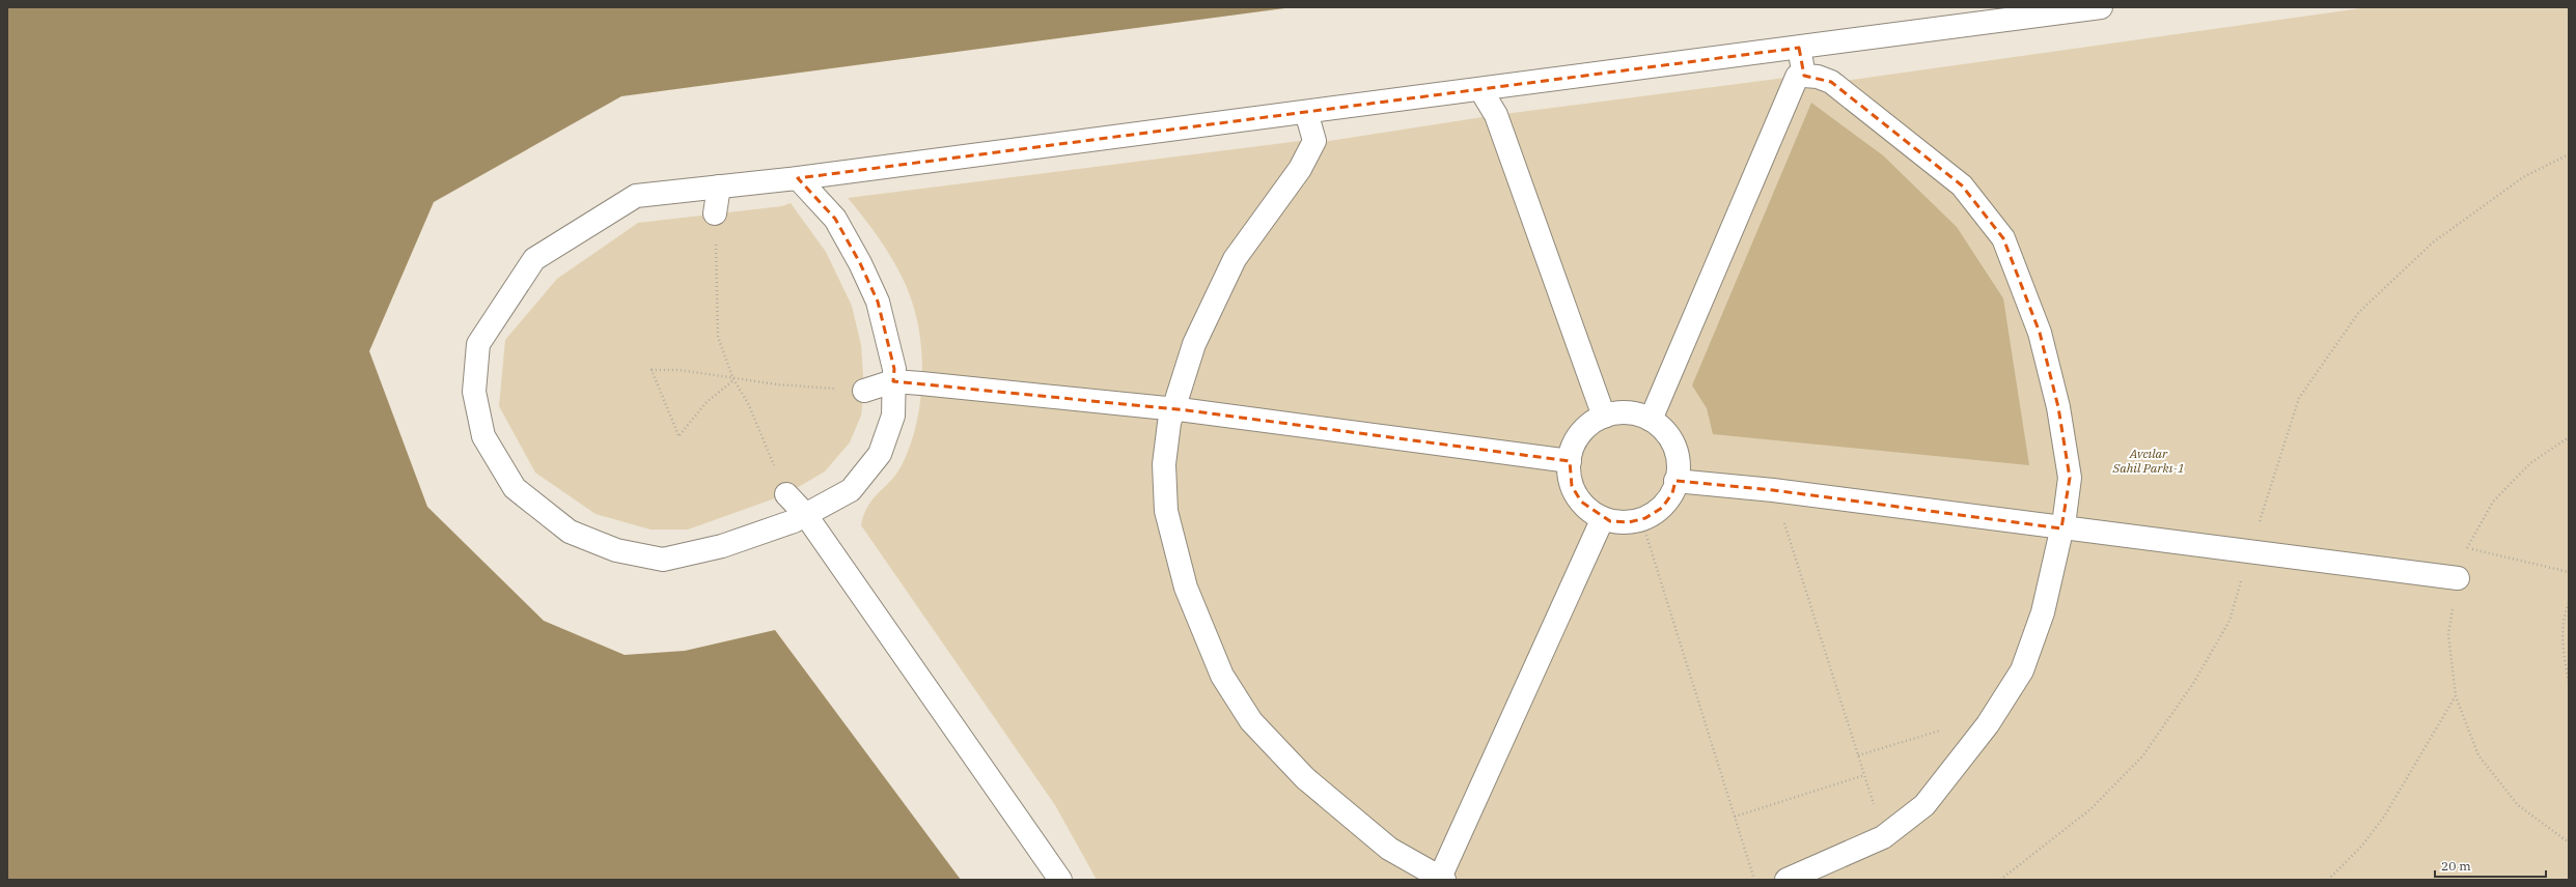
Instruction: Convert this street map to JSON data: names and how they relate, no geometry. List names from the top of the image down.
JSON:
{
  "parks": ["Avcılar Sahil Parkı-1"],
  "scale_bar": "20 m"
}
